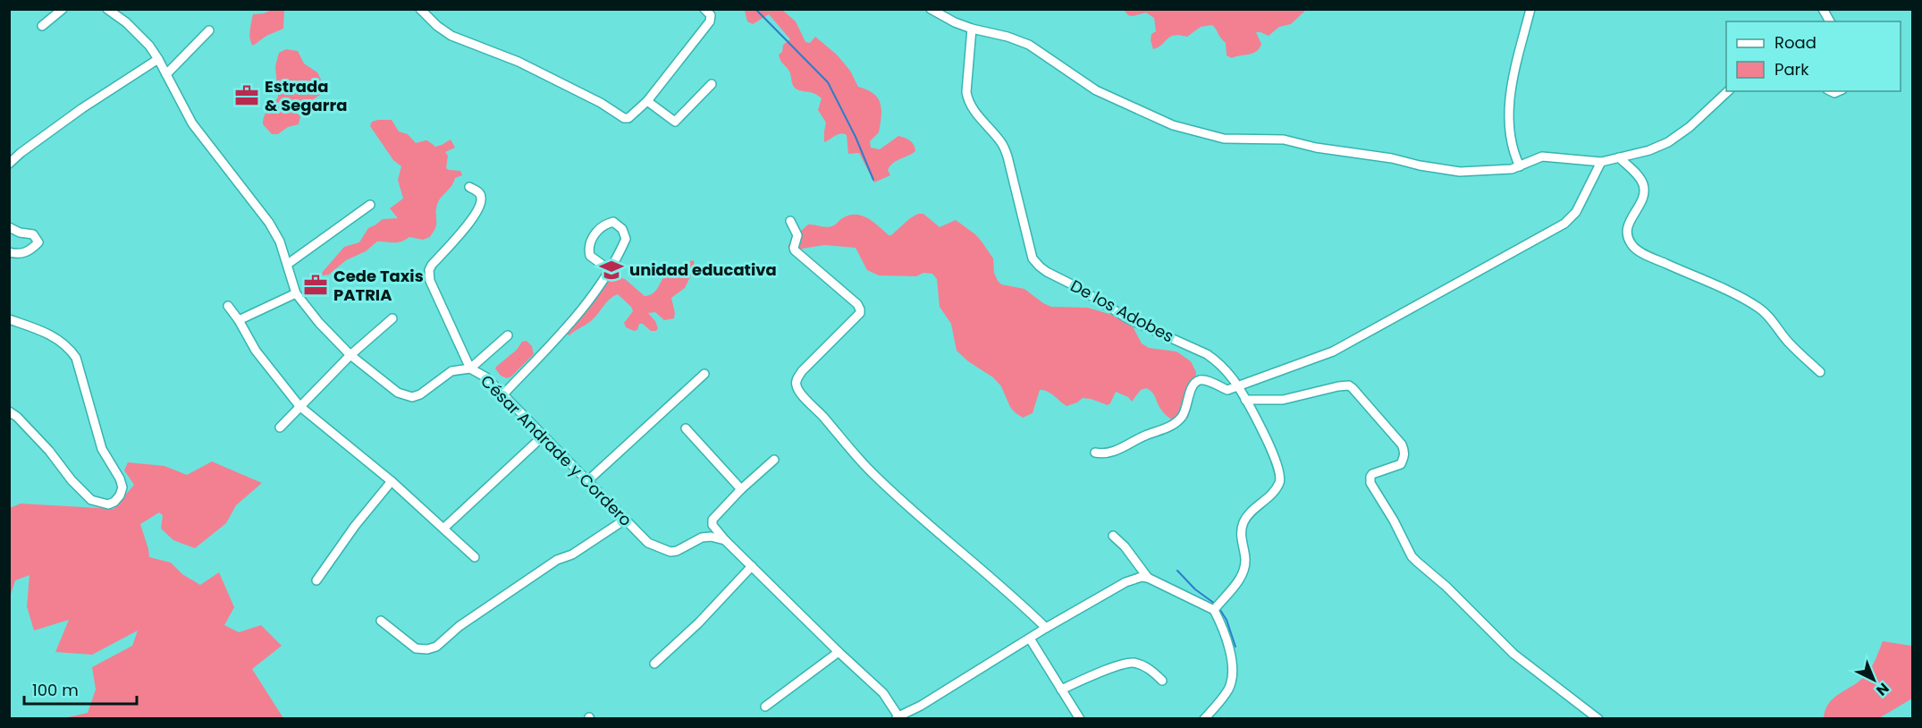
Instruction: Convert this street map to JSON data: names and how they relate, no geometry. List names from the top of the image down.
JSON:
{
  "streets": {
    "street": ["De los Adobes", "César Andrade y Cordero"]
  },
  "places": {
    "office": ["Estrada & Segarra", "Cede Taxis PATRIA"],
    "school or university": ["unidad educativa"]
  },
  "legend": ["Road", "Park"],
  "scale_bar": "100 m",
  "north": "bottom right"
}
